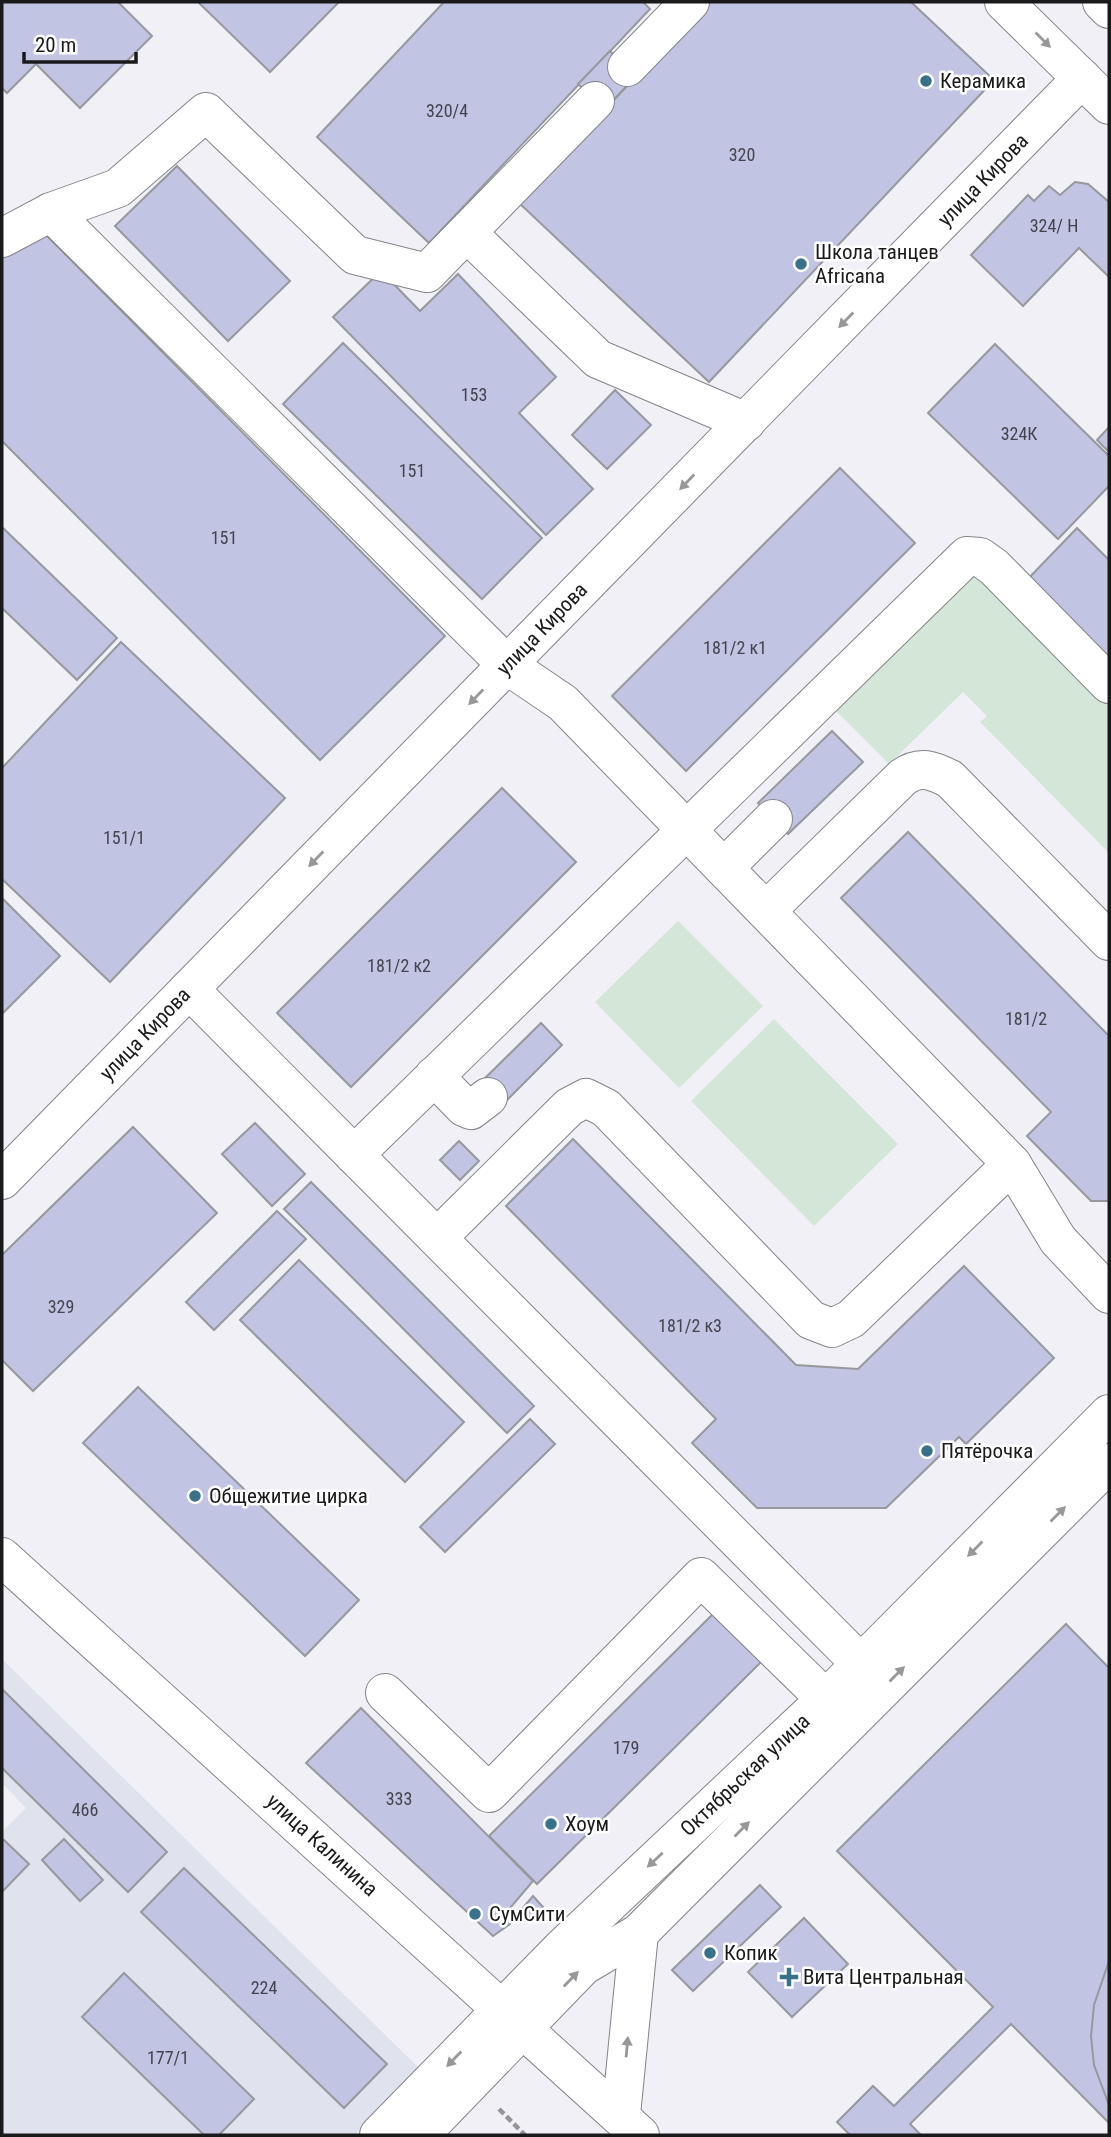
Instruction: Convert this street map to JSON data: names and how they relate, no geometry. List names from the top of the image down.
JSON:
{
  "streets": {
    "street": ["улица Кирова", "Октябрьская улица", "улица Калинина"]
  },
  "crossings": [
    ["Октябрьская улица", "улица Калинина"]
  ],
  "places": {
    "other": [
      "Керамика",
      "Школа танцев Africana",
      "Пятёрочка",
      "Общежитие цирка",
      "Хоум",
      "СумСити",
      "Копик"
    ],
    "health": ["Вита Центральная"]
  },
  "house_numbers": [
    "320/4",
    "320",
    "324/ Н",
    "153",
    "324К",
    "151",
    "151",
    "181/2 к1",
    "151/1",
    "181/2 к2",
    "181/2",
    "329",
    "181/2 к3",
    "179",
    "333",
    "466",
    "224",
    "177/1"
  ],
  "scale_bar": "20 m"
}
